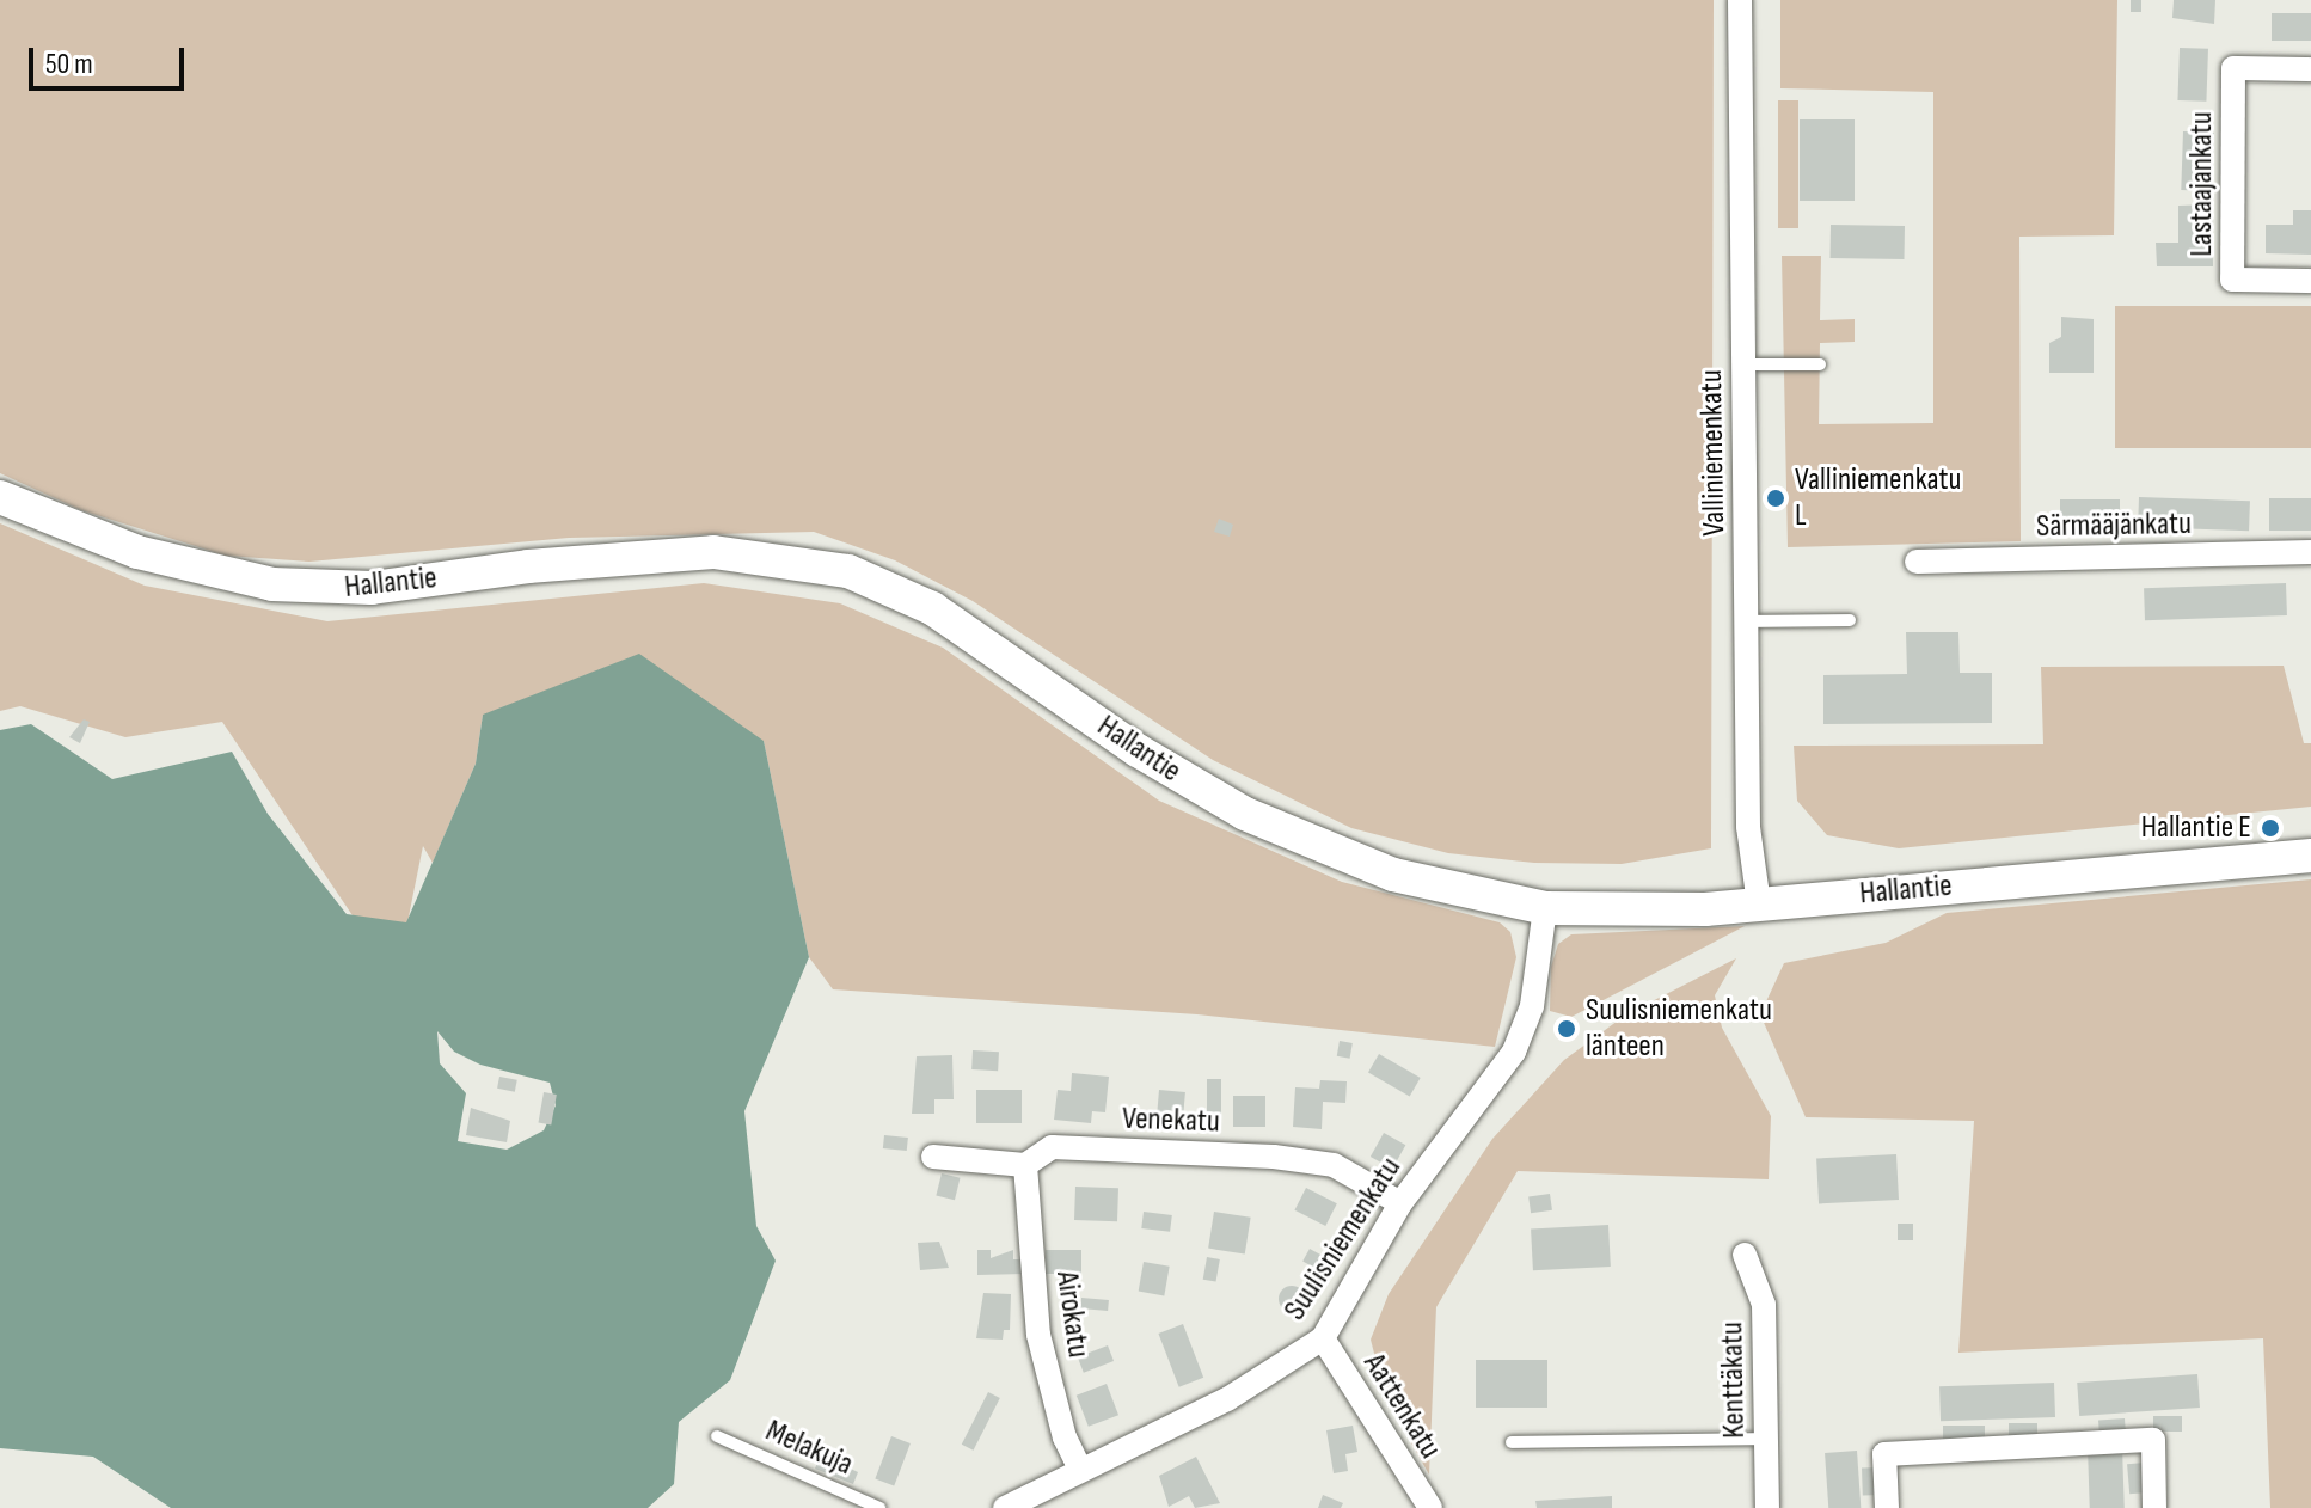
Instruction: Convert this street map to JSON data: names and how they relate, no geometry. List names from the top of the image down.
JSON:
{
  "streets": {
    "street": [
      "Lastaajankatu",
      "Valliniemenkatu",
      "Särmääjänkatu",
      "Hallantie",
      "Venekatu",
      "Suulisniemenkatu",
      "Airokatu",
      "Kenttäkatu",
      "Aattenkatu"
    ],
    "lane": ["Melakuja"]
  },
  "crossings": [
    ["Valliniemenkatu", "Hallantie"],
    ["Hallantie", "Suulisniemenkatu"],
    ["Venekatu", "Suulisniemenkatu"],
    ["Venekatu", "Airokatu"],
    ["Suulisniemenkatu", "Airokatu"],
    ["Suulisniemenkatu", "Aattenkatu"]
  ],
  "places": ["Valliniemenkatu L", "Hallantie E", "Suulisniemenkatu länteen"],
  "scale_bar": "50 m"
}
